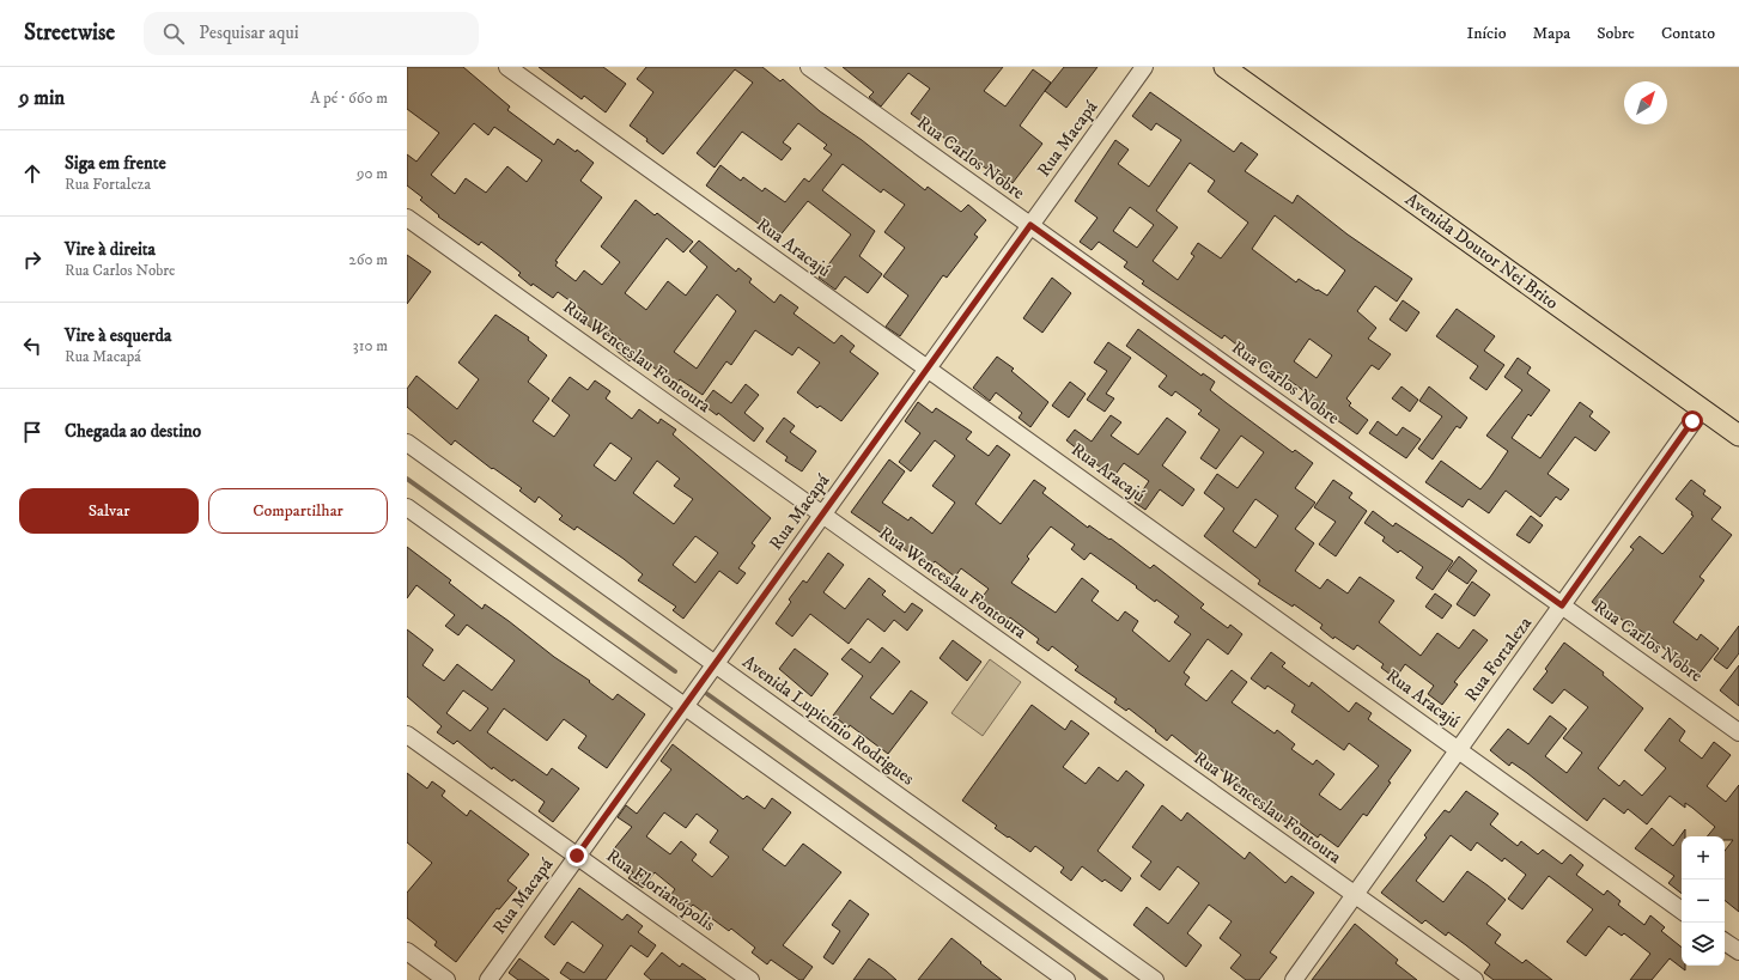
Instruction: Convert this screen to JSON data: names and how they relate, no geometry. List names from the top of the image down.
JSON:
{
  "streets": {
    "main road": ["Avenida Doutor Nei Brito"],
    "street": [
      "Rua Macapá",
      "Rua Carlos Nobre",
      "Rua Aracajú",
      "Rua Wenceslau Fontoura",
      "Rua Fortaleza",
      "Avenida Lupicínio Rodrigues",
      "Rua Florianópolis"
    ]
  },
  "crossings": [
    ["Rua Macapá", "Rua Carlos Nobre"],
    ["Rua Macapá", "Rua Aracajú"],
    ["Rua Macapá", "Rua Wenceslau Fontoura"],
    ["Rua Macapá", "Avenida Lupicínio Rodrigues"],
    ["Rua Macapá", "Rua Florianópolis"],
    ["Rua Carlos Nobre", "Rua Fortaleza"],
    ["Rua Aracajú", "Rua Fortaleza"],
    ["Avenida Doutor Nei Brito", "Rua Fortaleza"],
    ["Rua Wenceslau Fontoura", "Rua Fortaleza"]
  ],
  "north": "top right",
  "page": {
    "header": "Streetwise",
    "search": "Pesquisar aqui",
    "nav": [
      "Início",
      "Mapa",
      "Sobre",
      "Contato"
    ],
    "heading": ["9 min", "A pé · 660 m"],
    "list": [
      ["Siga em frente", "Rua Fortaleza", "90 m"],
      ["Vire à direita", "Rua Carlos Nobre", "260 m"],
      ["Vire à esquerda", "Rua Macapá", "310 m"],
      "Chegada ao destino"
    ],
    "buttons": ["Salvar", "Compartilhar"],
    "map_buttons": ["+", "−"]
  }
}
